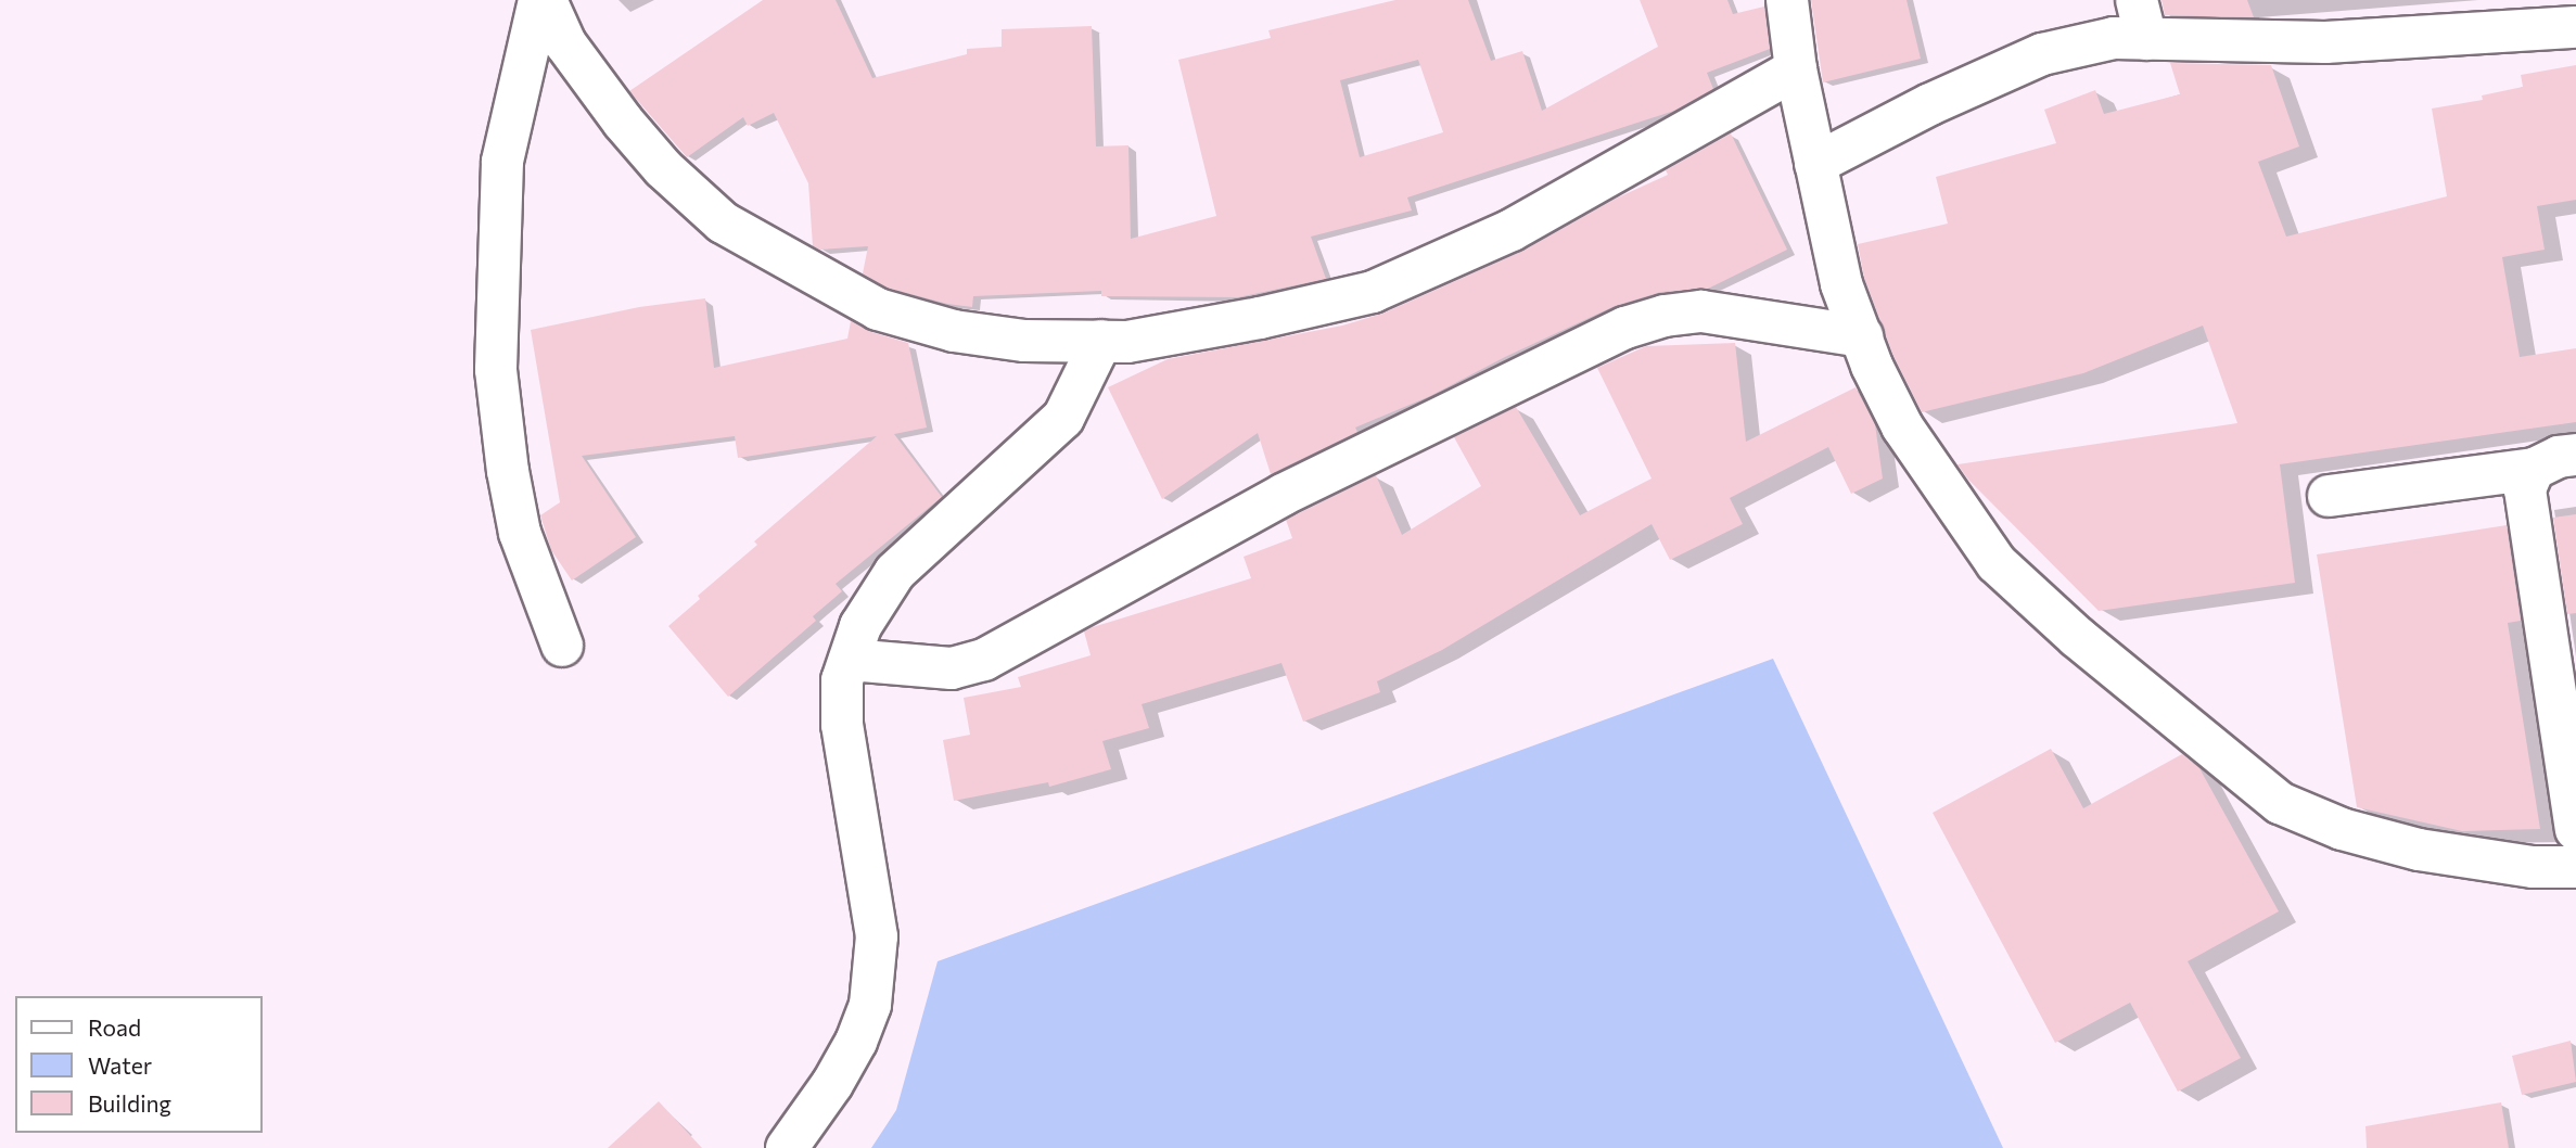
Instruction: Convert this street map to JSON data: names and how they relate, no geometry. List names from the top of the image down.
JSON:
{
  "legend": ["Road", "Water", "Building"]
}
